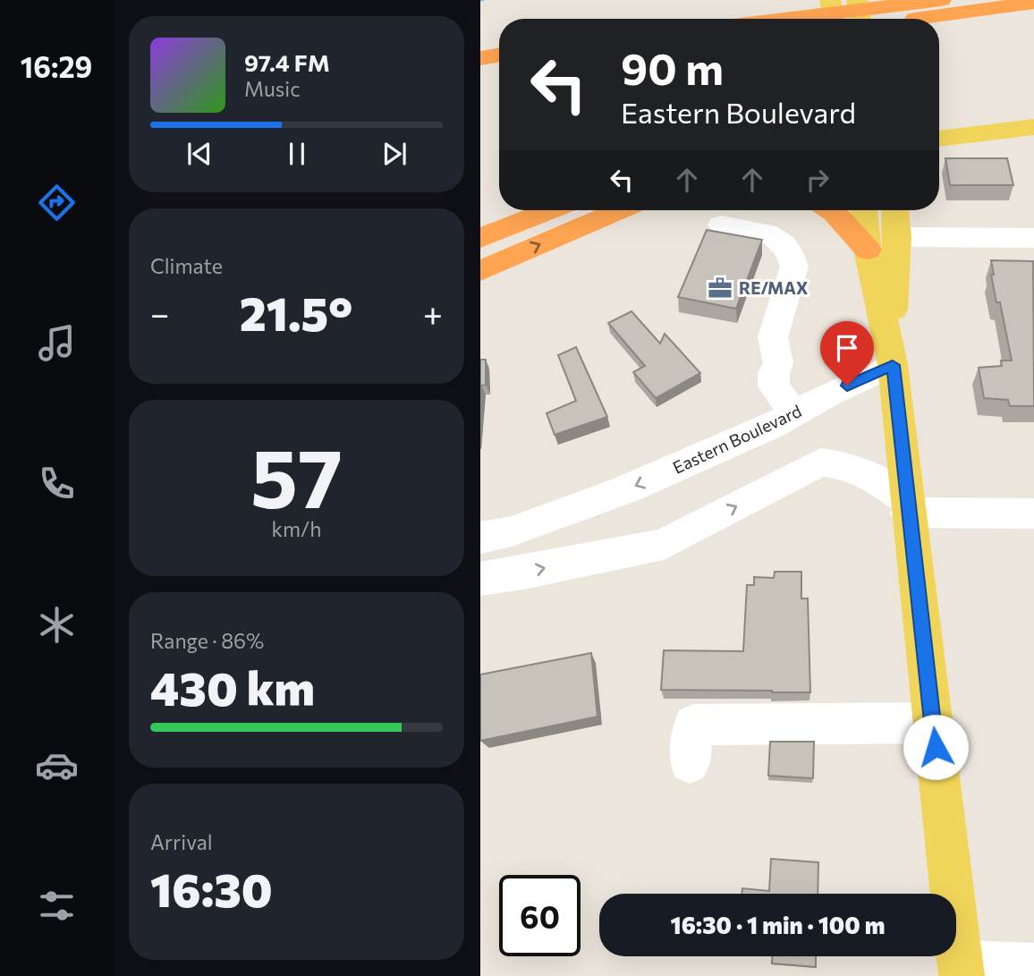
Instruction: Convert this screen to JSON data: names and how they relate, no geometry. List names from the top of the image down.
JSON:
{
  "streets": {
    "street": ["Eastern Boulevard"]
  },
  "one_way": ["Eastern Boulevard"],
  "places": {
    "office": ["RE/MAX"]
  },
  "page": {
    "tabs": "16:29",
    "turn": ["90 m", "Eastern Boulevard"],
    "song": ["97.4 FM", "Music"],
    "tile": [
      "Climate",
      ["57", "km/h"],
      ["Range · 86%", "430 km"],
      ["Arrival", "16:30"]
    ],
    "heat": ["−", "21.5°", "+"],
    "limit": "60",
    "trip": "16:30 · 1 min · 100 m"
  }
}
